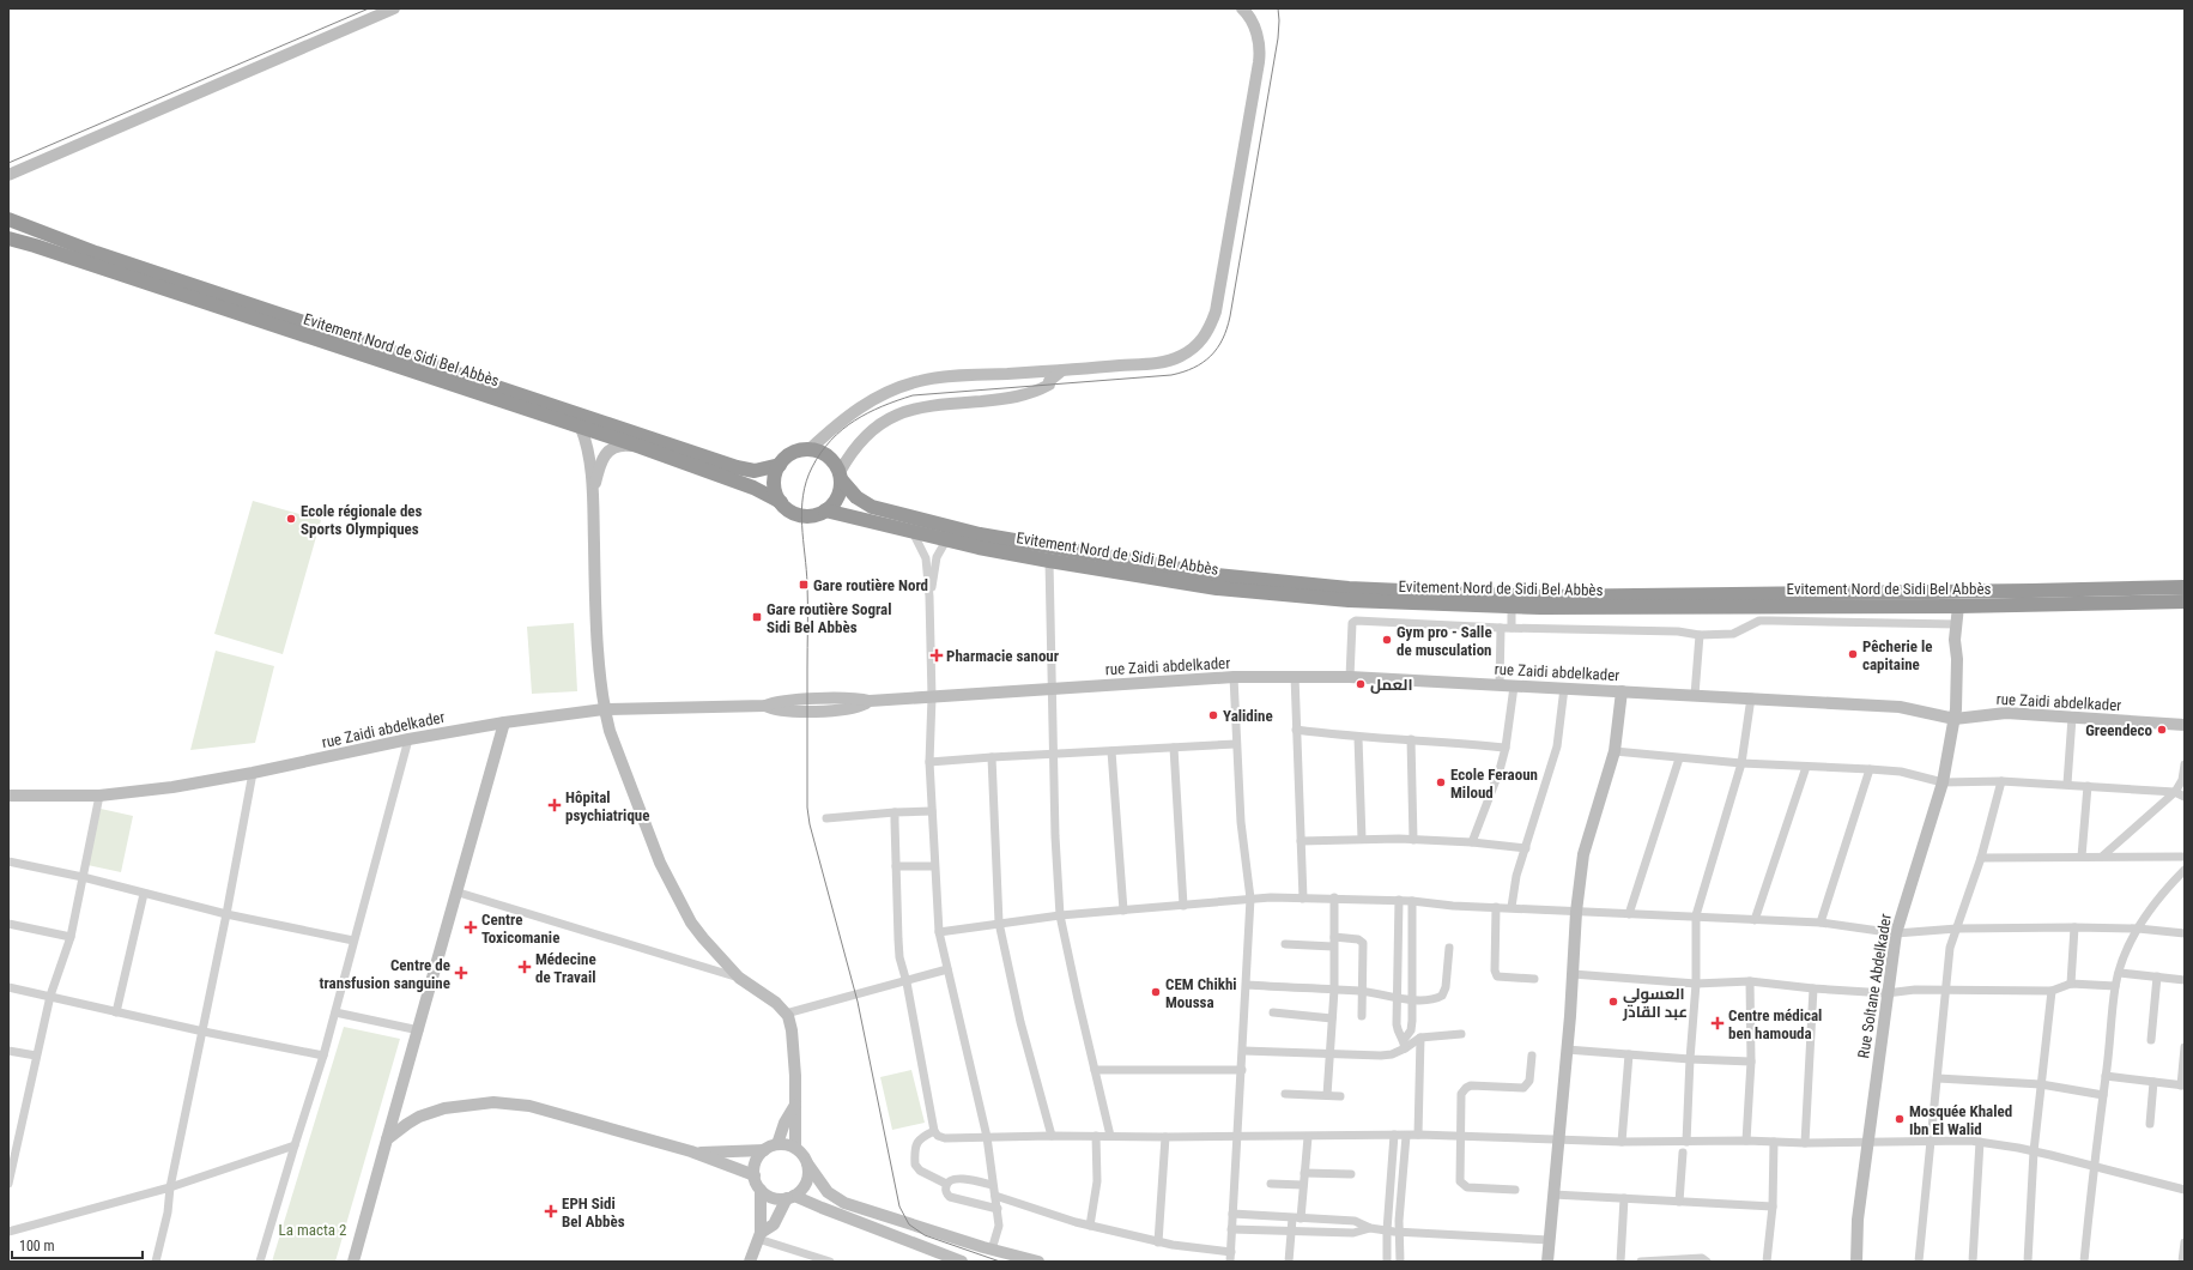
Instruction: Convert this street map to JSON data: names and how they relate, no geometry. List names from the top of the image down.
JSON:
{
  "streets": {
    "highway": ["Evitement Nord de Sidi Bel Abbès"],
    "main road": ["rue Zaidi abdelkader", "Rue Soltane Abdelkader"]
  },
  "crossings": [
    ["Evitement Nord de Sidi Bel Abbès", "Rue Soltane Abdelkader"],
    ["rue Zaidi abdelkader", "Rue Soltane Abdelkader"]
  ],
  "parks": ["La macta 2"],
  "places": {
    "other": [
      "Ecole régionale des Sports Olympiques",
      "Gym pro - Salle de musculation",
      "Pêcherie le capitaine",
      "العمل",
      "Yalidine",
      "Greendeco",
      "Ecole Feraoun Miloud",
      "CEM Chikhi Moussa",
      "العسولي عبد القادر",
      "Mosquée Khaled Ibn El Walid"
    ],
    "transit": ["Gare routière Nord", "Gare routière Sogral Sidi Bel Abbès"],
    "health": [
      "Pharmacie sanour",
      "Hôpital psychiatrique",
      "Centre Toxicomanie",
      "Médecine de Travail",
      "Centre de transfusion sanguine",
      "Centre médical ben hamouda",
      "EPH Sidi Bel Abbès"
    ]
  },
  "scale_bar": "100 m"
}
